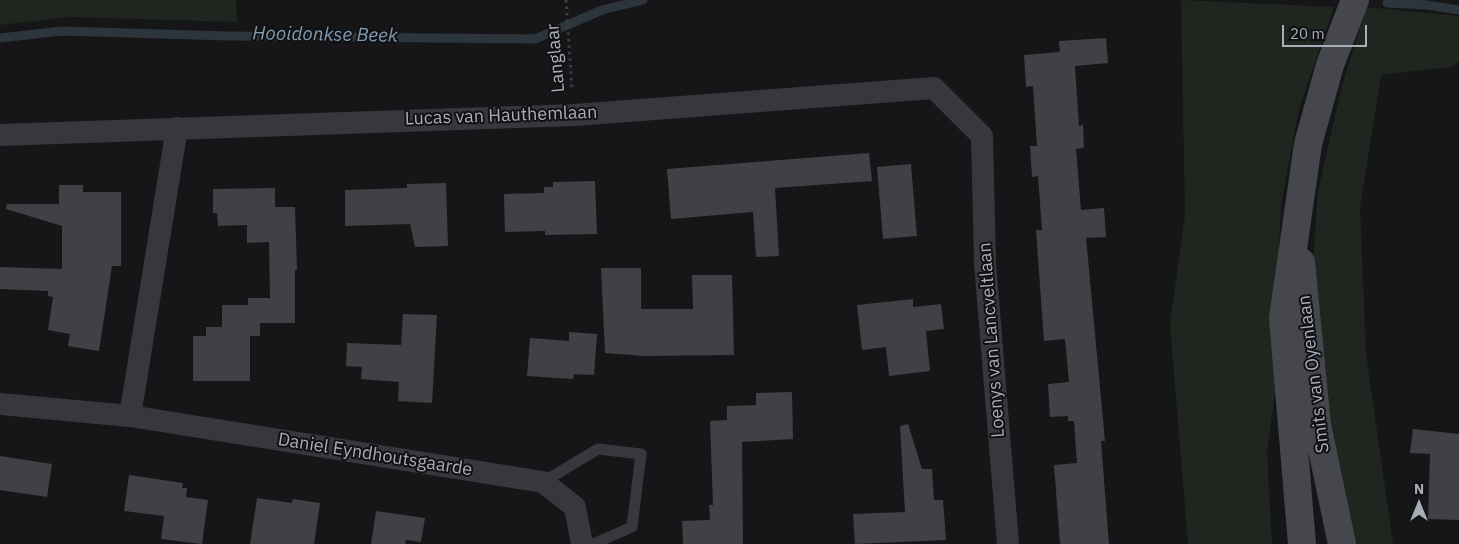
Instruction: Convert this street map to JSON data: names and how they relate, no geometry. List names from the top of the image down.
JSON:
{
  "streets": {
    "main road": ["Smits van Oyenlaan"],
    "street": ["Lucas van Hauthemlaan", "Loenys van Lancveltlaan", "Daniel Eyndhoutsgaarde"],
    "path": ["Langlaar"]
  },
  "crossings": [
    ["Langlaar", "Lucas van Hauthemlaan"],
    ["Lucas van Hauthemlaan", "Loenys van Lancveltlaan"]
  ],
  "water": ["Hooidonkse Beek"],
  "scale_bar": "20 m",
  "north": "top"
}
